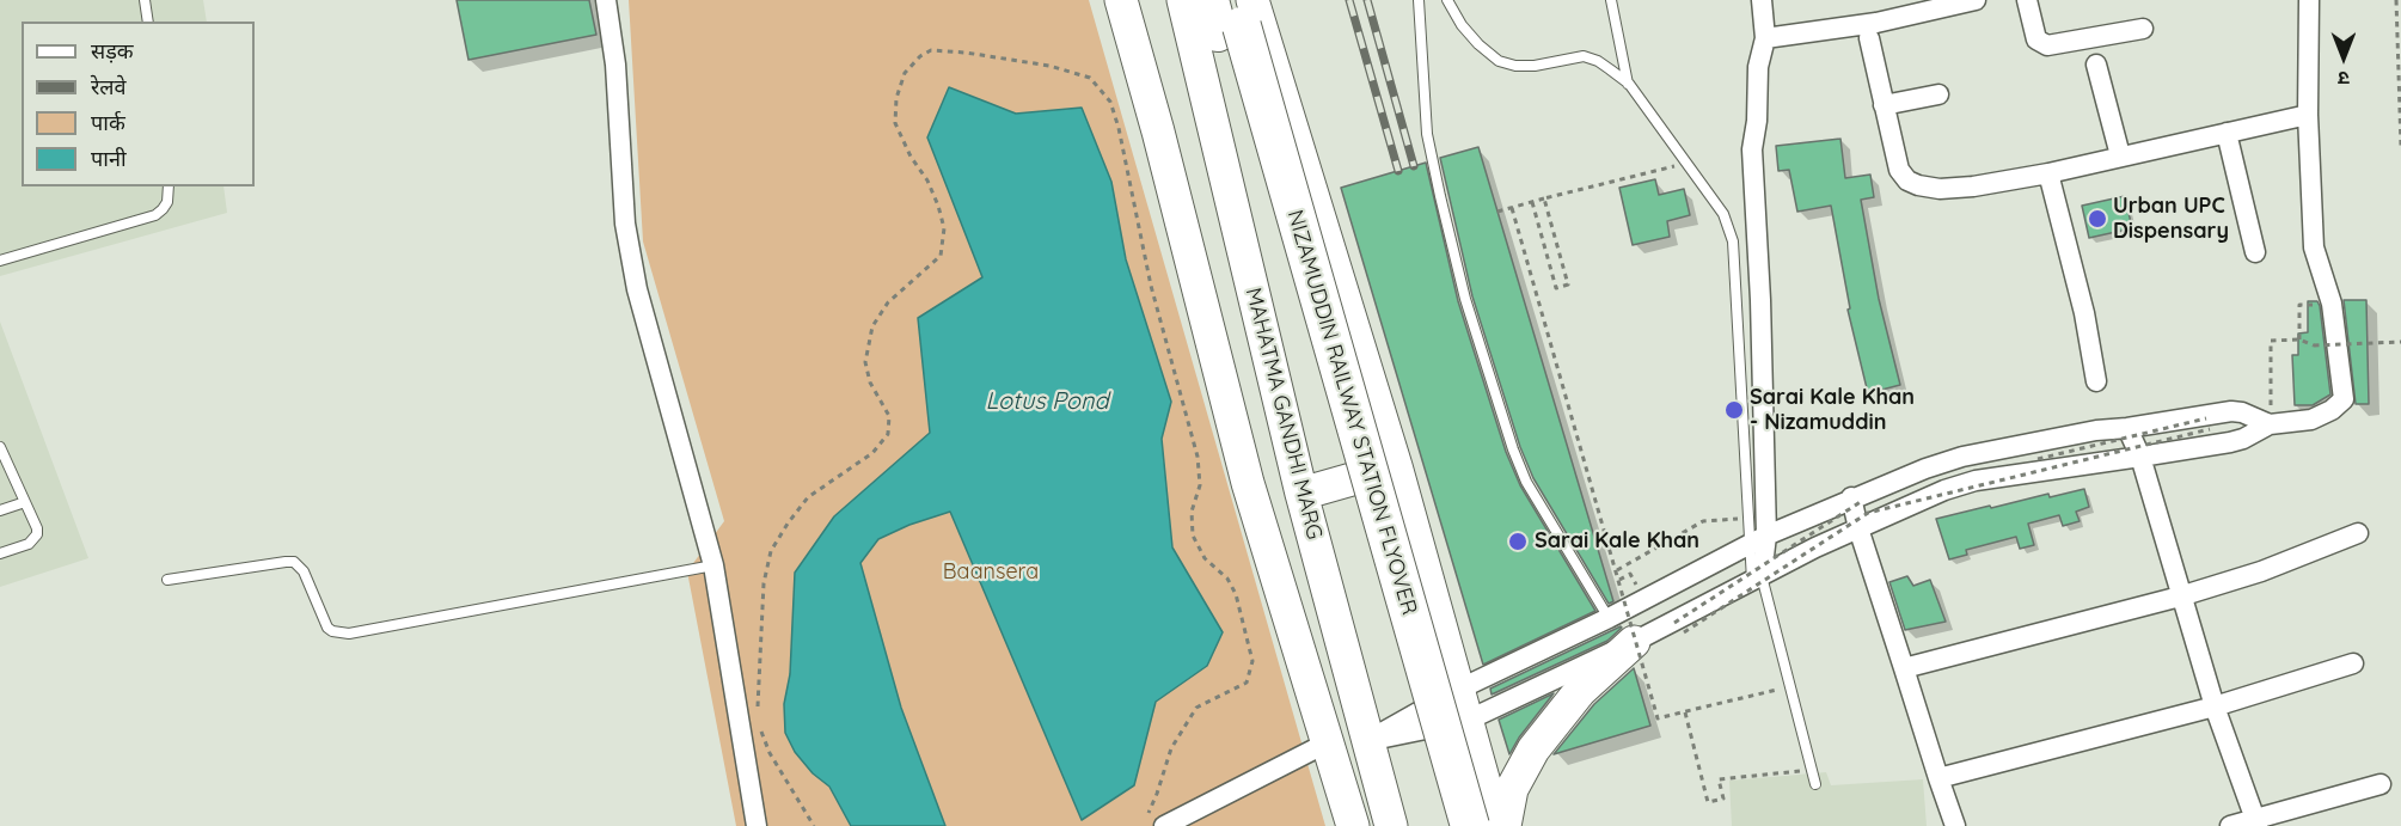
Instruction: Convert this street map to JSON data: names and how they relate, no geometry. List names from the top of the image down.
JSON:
{
  "streets": {
    "highway": ["NIZAMUDDIN RAILWAY STATION FLYOVER"],
    "main road": ["MAHATMA GANDHI MARG"]
  },
  "water": ["Lotus Pond"],
  "parks": ["Baansera"],
  "places": ["Urban UPC Dispensary", "Sarai Kale Khan - Nizamuddin", "Sarai Kale Khan"],
  "legend": [
    "सड़क",
    "रेलवे",
    "पार्क",
    "पानी"
  ],
  "north": "bottom"
}
